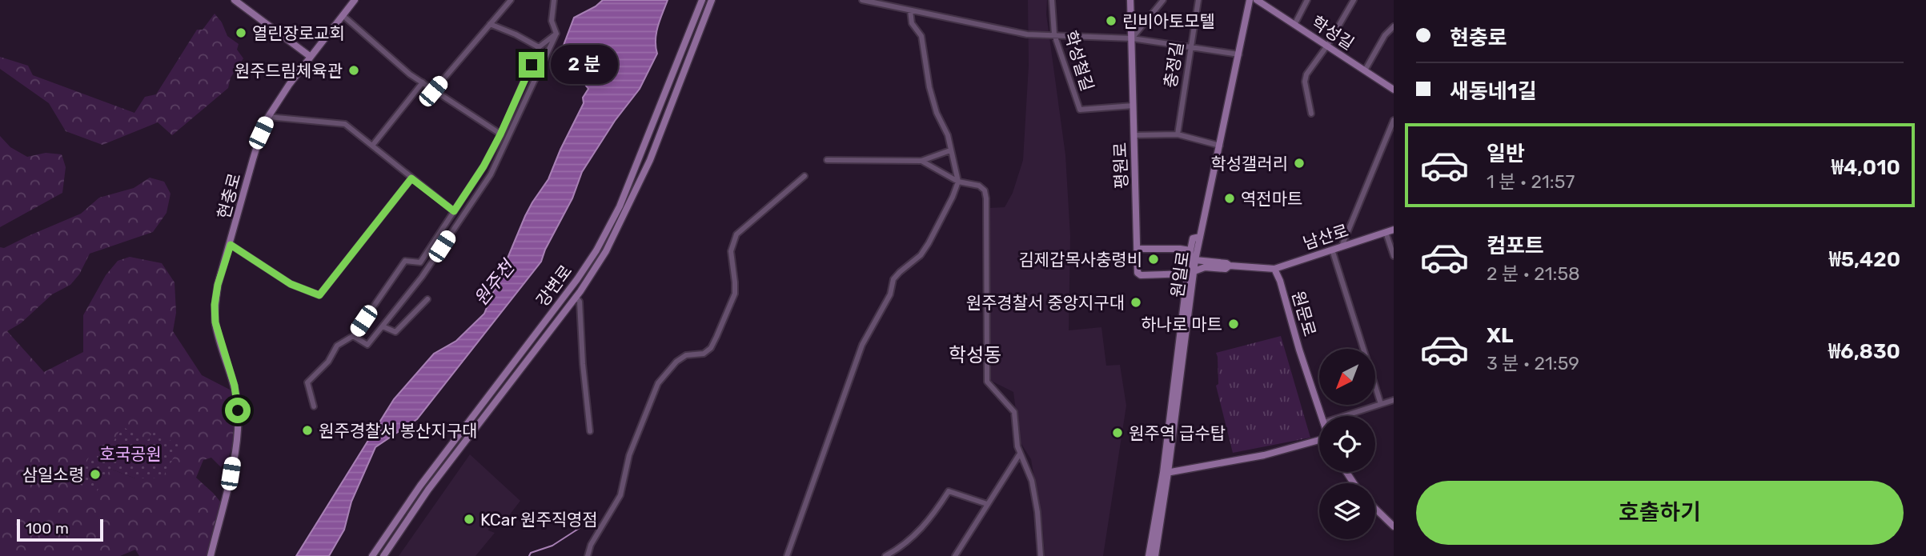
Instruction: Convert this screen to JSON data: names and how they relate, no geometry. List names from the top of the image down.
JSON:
{
  "streets": {
    "street": [
      "학성길",
      "학성철길",
      "충정길",
      "평원로",
      "현충로",
      "남산로",
      "원일로",
      "강변로",
      "원문로"
    ]
  },
  "crossings": [
    ["학성철길", "평원로"],
    ["평원로", "원일로"],
    ["남산로", "원문로"]
  ],
  "districts": ["학성동"],
  "water": ["원주천"],
  "parks": ["호국공원"],
  "places": [
    "린비아토모텔",
    "열린장로교회",
    "원주드림체육관",
    "학성갤러리",
    "역전마트",
    "김제갑목사충령비",
    "원주경찰서 중앙지구대",
    "하나로 마트",
    "원주경찰서 봉산지구대",
    "원주역 급수탑",
    "삼일소령",
    "KCar 원주직영점"
  ],
  "scale_bar": "100 m",
  "north": "bottom left",
  "page": {
    "banner": ["현충로", "새동네1길"],
    "bubble": "2 분",
    "list": [
      {
        "name": "일반",
        "note": "1 분 · 21:57",
        "value": "₩4,010"
      },
      {
        "name": "컴포트",
        "note": "2 분 · 21:58",
        "value": "₩5,420"
      },
      {
        "name": "XL",
        "note": "3 분 · 21:59",
        "value": "₩6,830"
      }
    ],
    "buttons": "호출하기",
    "scale": "100 m"
  }
}
